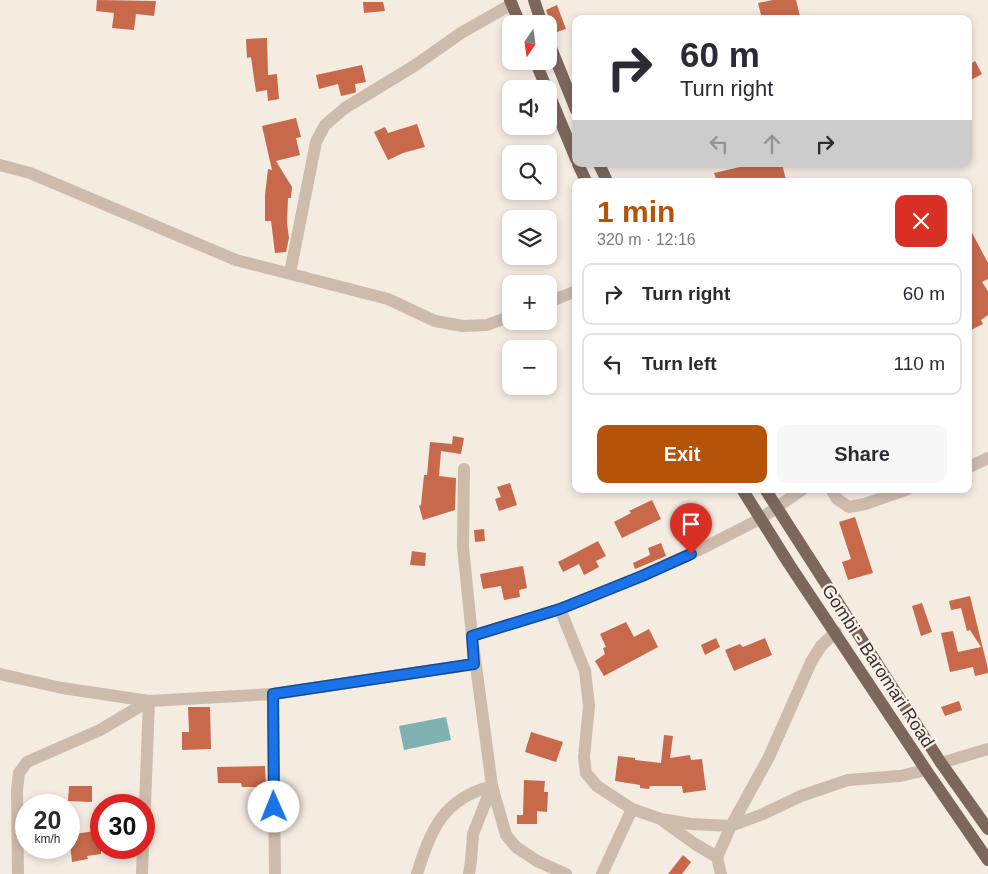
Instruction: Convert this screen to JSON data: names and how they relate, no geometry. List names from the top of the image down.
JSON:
{
  "streets": {
    "main road": ["Gombi - Baromari Road"]
  },
  "north": "bottom",
  "page": {
    "map_buttons": ["+", "−"],
    "turn": ["60 m", "Turn right"],
    "heading": ["1 min", "320 m · 12:16"],
    "list": [
      {
        "name": "Turn right",
        "value": "60 m"
      },
      {
        "name": "Turn left",
        "value": "110 m"
      }
    ],
    "buttons": ["Exit", "Share"],
    "speed": "20 km/h",
    "limit": "30"
  }
}
